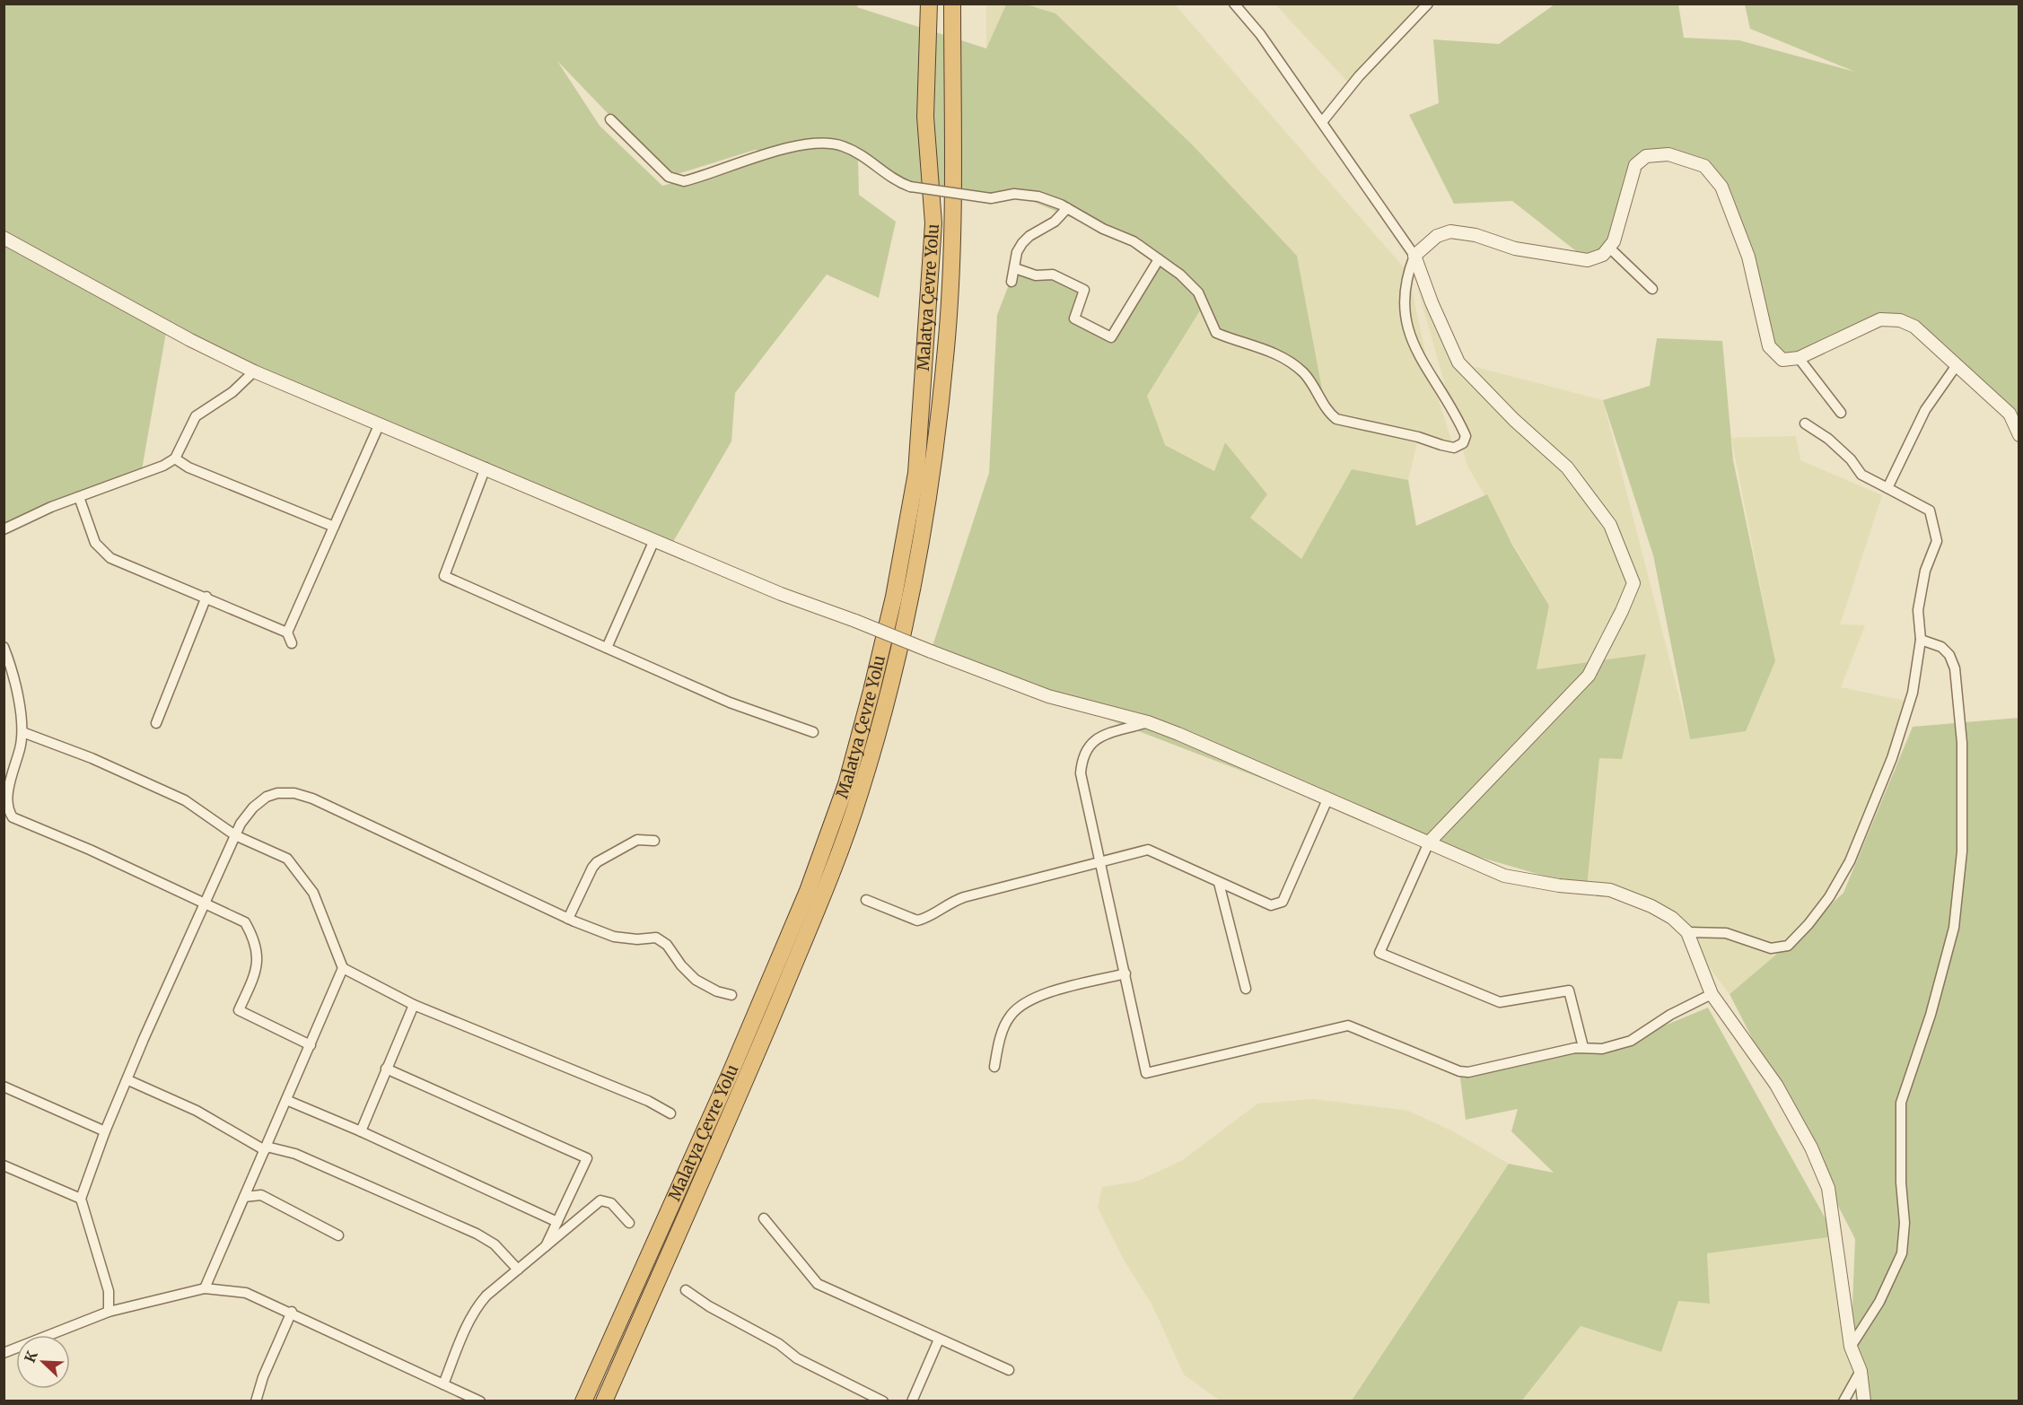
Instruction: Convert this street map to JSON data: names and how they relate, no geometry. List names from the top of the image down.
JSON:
{
  "streets": {
    "highway": ["Malatya Çevre Yolu"]
  },
  "north": "top left"
}
